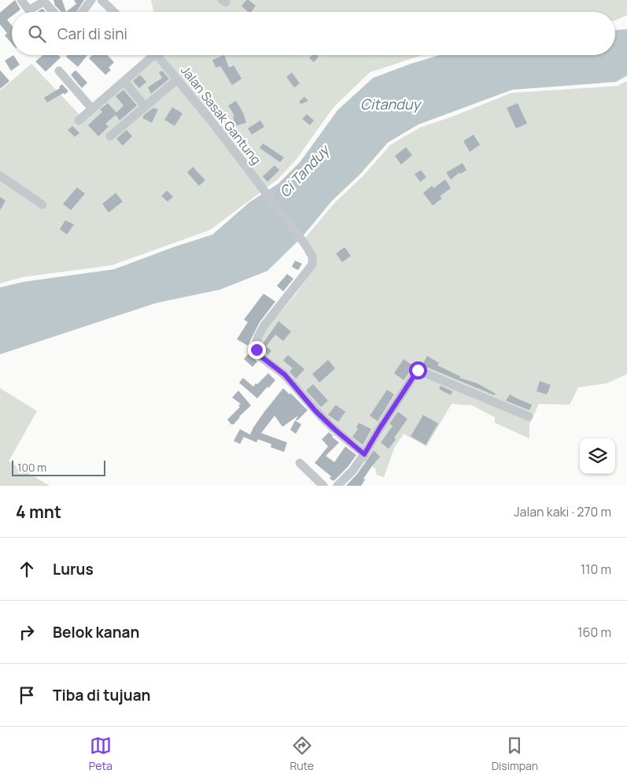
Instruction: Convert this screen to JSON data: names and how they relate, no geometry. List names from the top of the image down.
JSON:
{
  "streets": {
    "street": ["Jalan Sasak Gantung"]
  },
  "water": ["Citanduy", "Ci Tanduy"],
  "scale_bar": "100 m",
  "page": {
    "search": "Cari di sini",
    "scale": "100 m",
    "heading": ["4 mnt", "Jalan kaki · 270 m"],
    "list": [
      ["Lurus", "110 m"],
      ["Belok kanan", "160 m"],
      "Tiba di tujuan"
    ],
    "nav": ["Peta", "Rute", "Disimpan"]
  }
}
